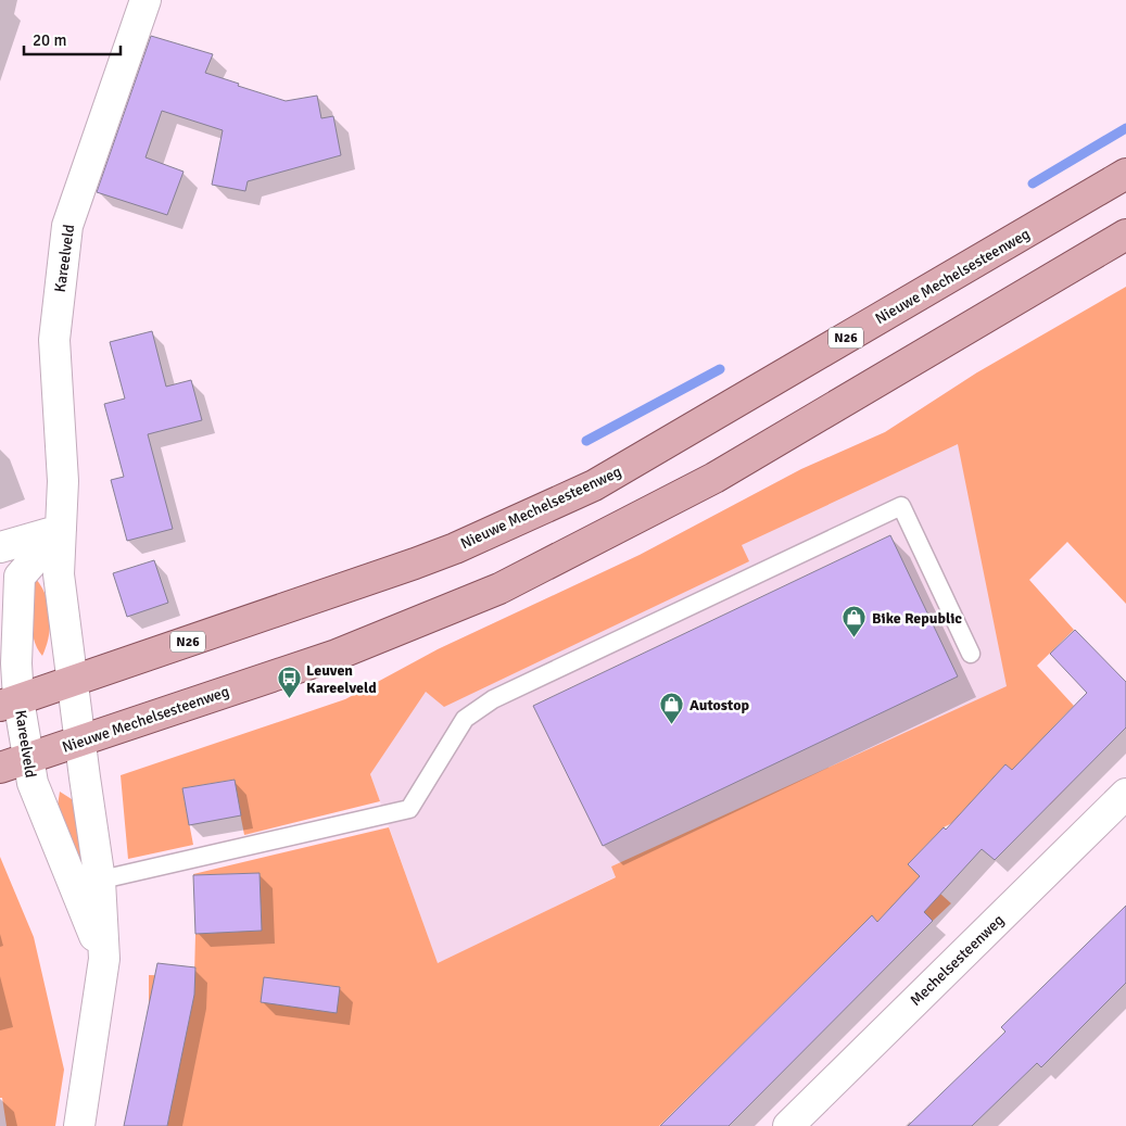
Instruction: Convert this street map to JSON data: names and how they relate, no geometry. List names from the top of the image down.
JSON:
{
  "streets": {
    "main road": ["Nieuwe Mechelsesteenweg", "N26"],
    "street": ["Kareelveld", "Mechelsesteenweg"]
  },
  "crossings": [
    ["Kareelveld", "Nieuwe Mechelsesteenweg"]
  ],
  "places": {
    "shop": ["Bike Republic", "Autostop"],
    "bus stop": ["Leuven Kareelveld"]
  },
  "scale_bar": "20 m"
}
